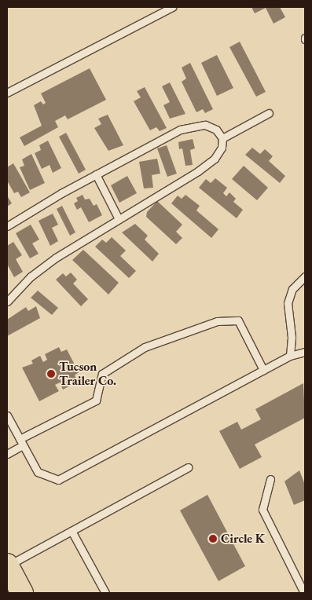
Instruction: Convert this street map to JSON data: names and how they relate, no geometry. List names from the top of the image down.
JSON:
{
  "places": ["Tucson Trailer Co.", "Circle K"]
}
